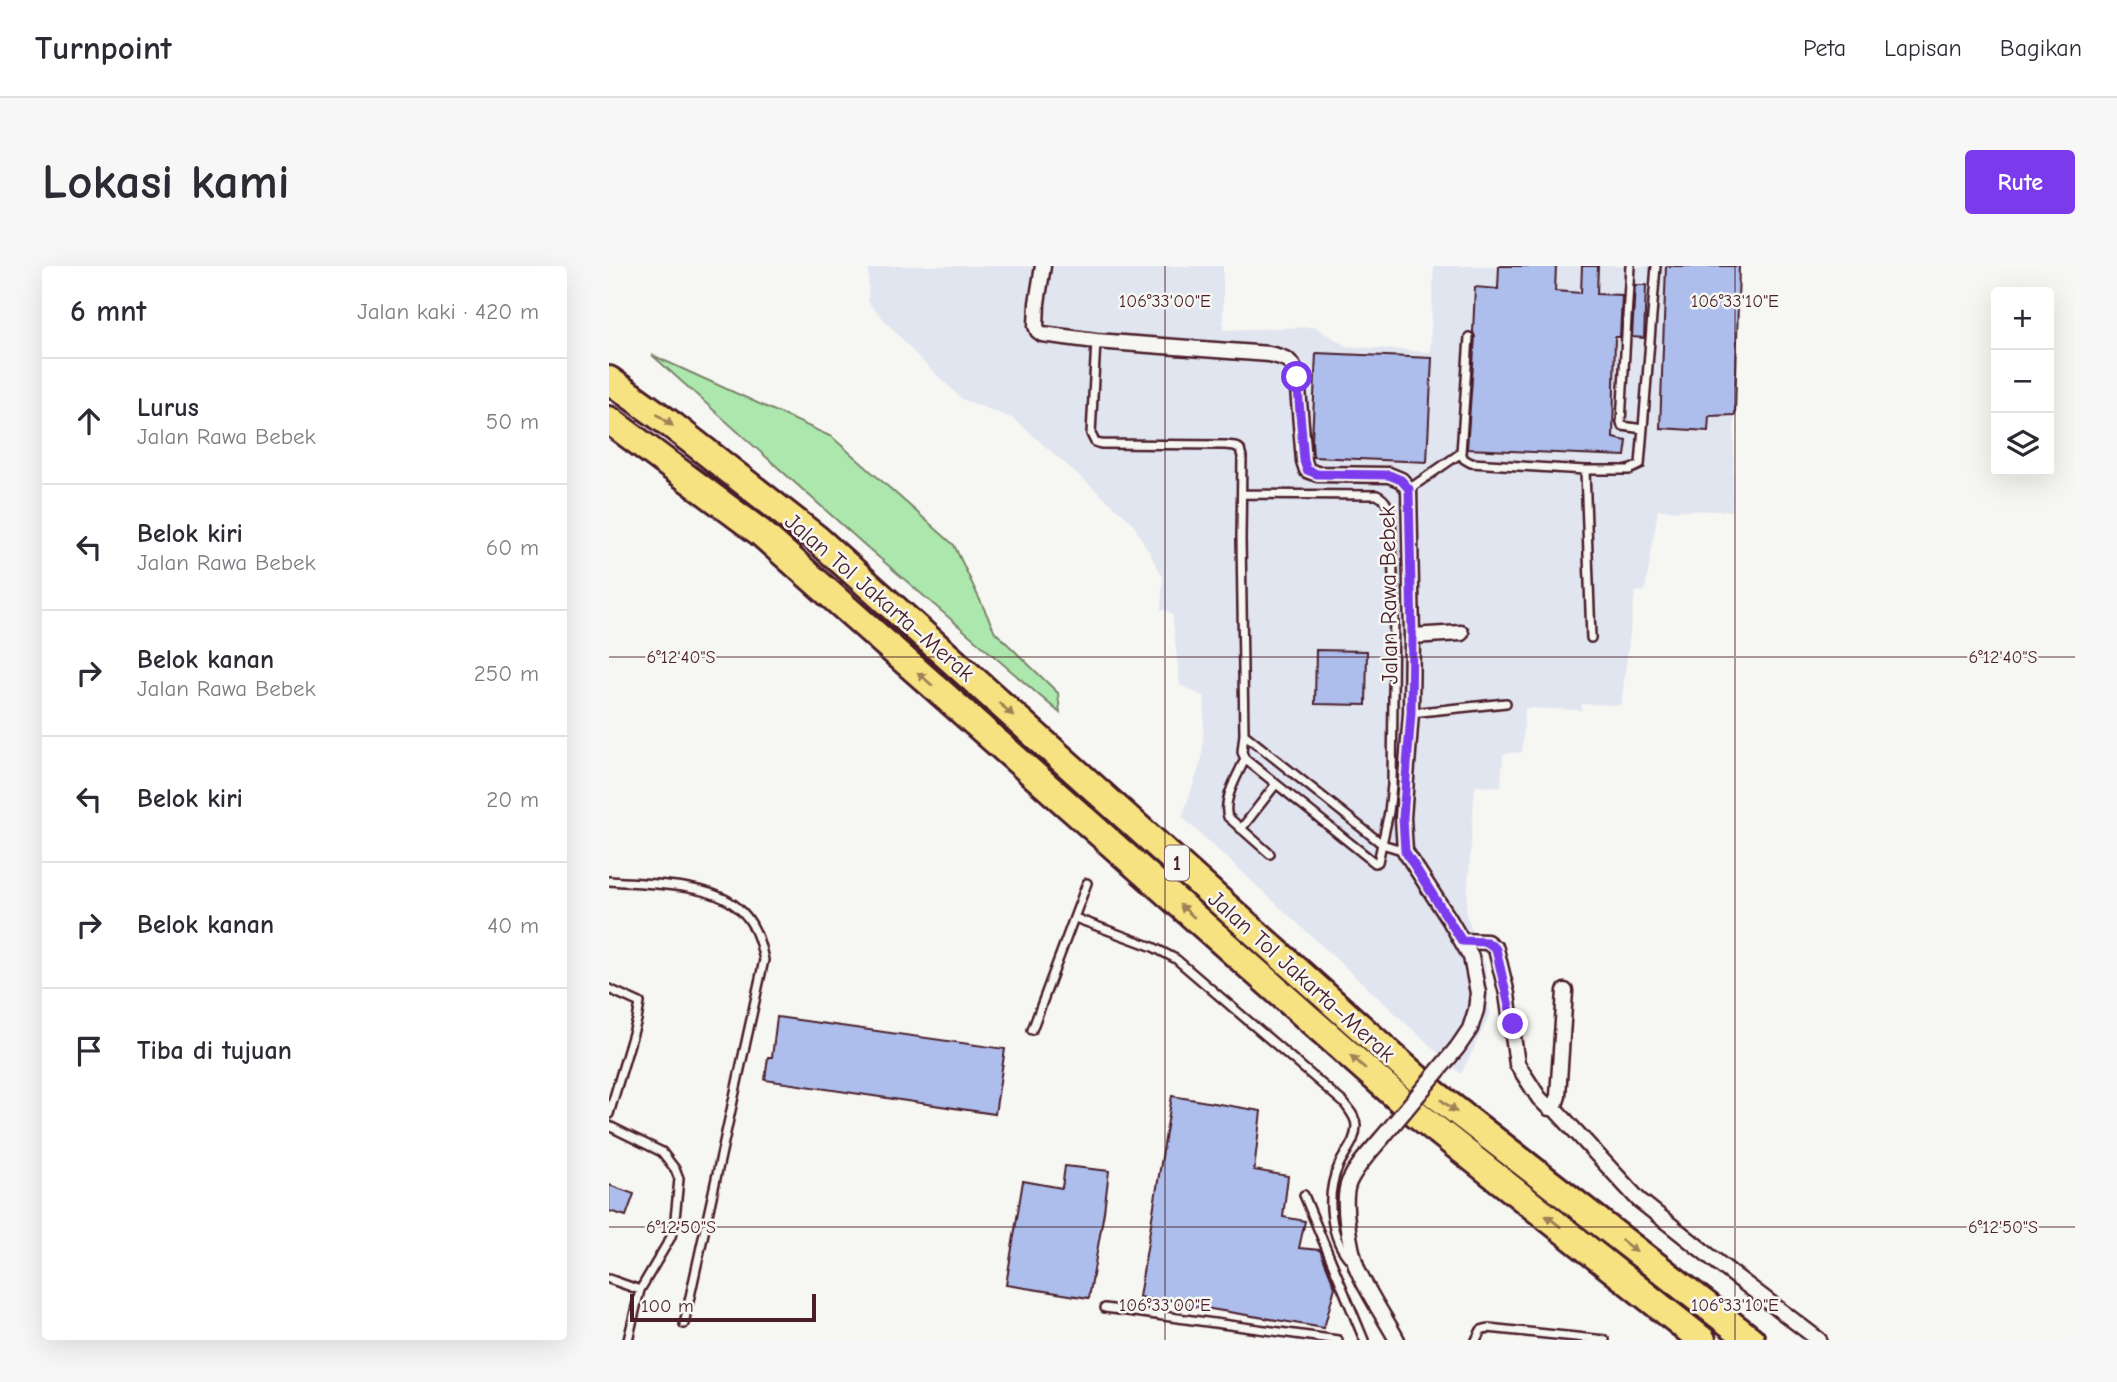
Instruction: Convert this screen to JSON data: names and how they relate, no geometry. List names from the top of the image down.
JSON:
{
  "streets": {
    "highway": ["Jalan Tol Jakarta–Merak", "1"],
    "street": ["Jalan Rawa Bebek"]
  },
  "scale_bar": "100 m",
  "page": {
    "header": "Turnpoint",
    "nav": ["Peta", "Lapisan", "Bagikan"],
    "buttons": "Rute",
    "title": "Lokasi kami",
    "heading": ["6 mnt", "Jalan kaki · 420 m"],
    "map_buttons": ["+", "−"],
    "list": [
      ["Lurus", "Jalan Rawa Bebek", "50 m"],
      ["Belok kiri", "Jalan Rawa Bebek", "60 m"],
      ["Belok kanan", "Jalan Rawa Bebek", "250 m"],
      ["Belok kiri", "20 m"],
      ["Belok kanan", "40 m"],
      "Tiba di tujuan"
    ],
    "scale": "100 m"
  },
  "coordinates": [
    "106°33'00\"E",
    "106°33'10\"E",
    "6°12'40\"S",
    "6°12'50\"S"
  ]
}
